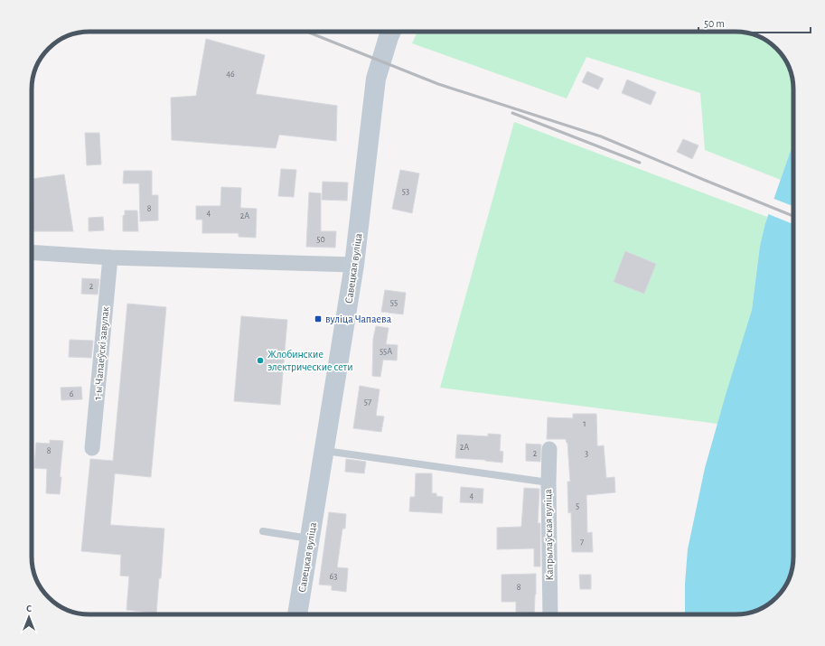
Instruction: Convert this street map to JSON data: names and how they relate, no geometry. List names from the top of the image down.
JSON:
{
  "streets": {
    "main road": ["Савецкая вуліца"],
    "street": ["1-ы Чапаеўскі завулак", "Капрылаўская вуліца"]
  },
  "places": {
    "transit": ["вуліца Чапаева"],
    "other": ["Жлобинские электрические сети"]
  },
  "house_numbers": [
    "46",
    "53",
    "8",
    "4",
    "2А",
    "50",
    "2",
    "55",
    "55А",
    "6",
    "57",
    "1",
    "2А",
    "8",
    "2",
    "3",
    "4",
    "5",
    "7",
    "63",
    "8"
  ],
  "scale_bar": "50 m",
  "north": "top"
}
